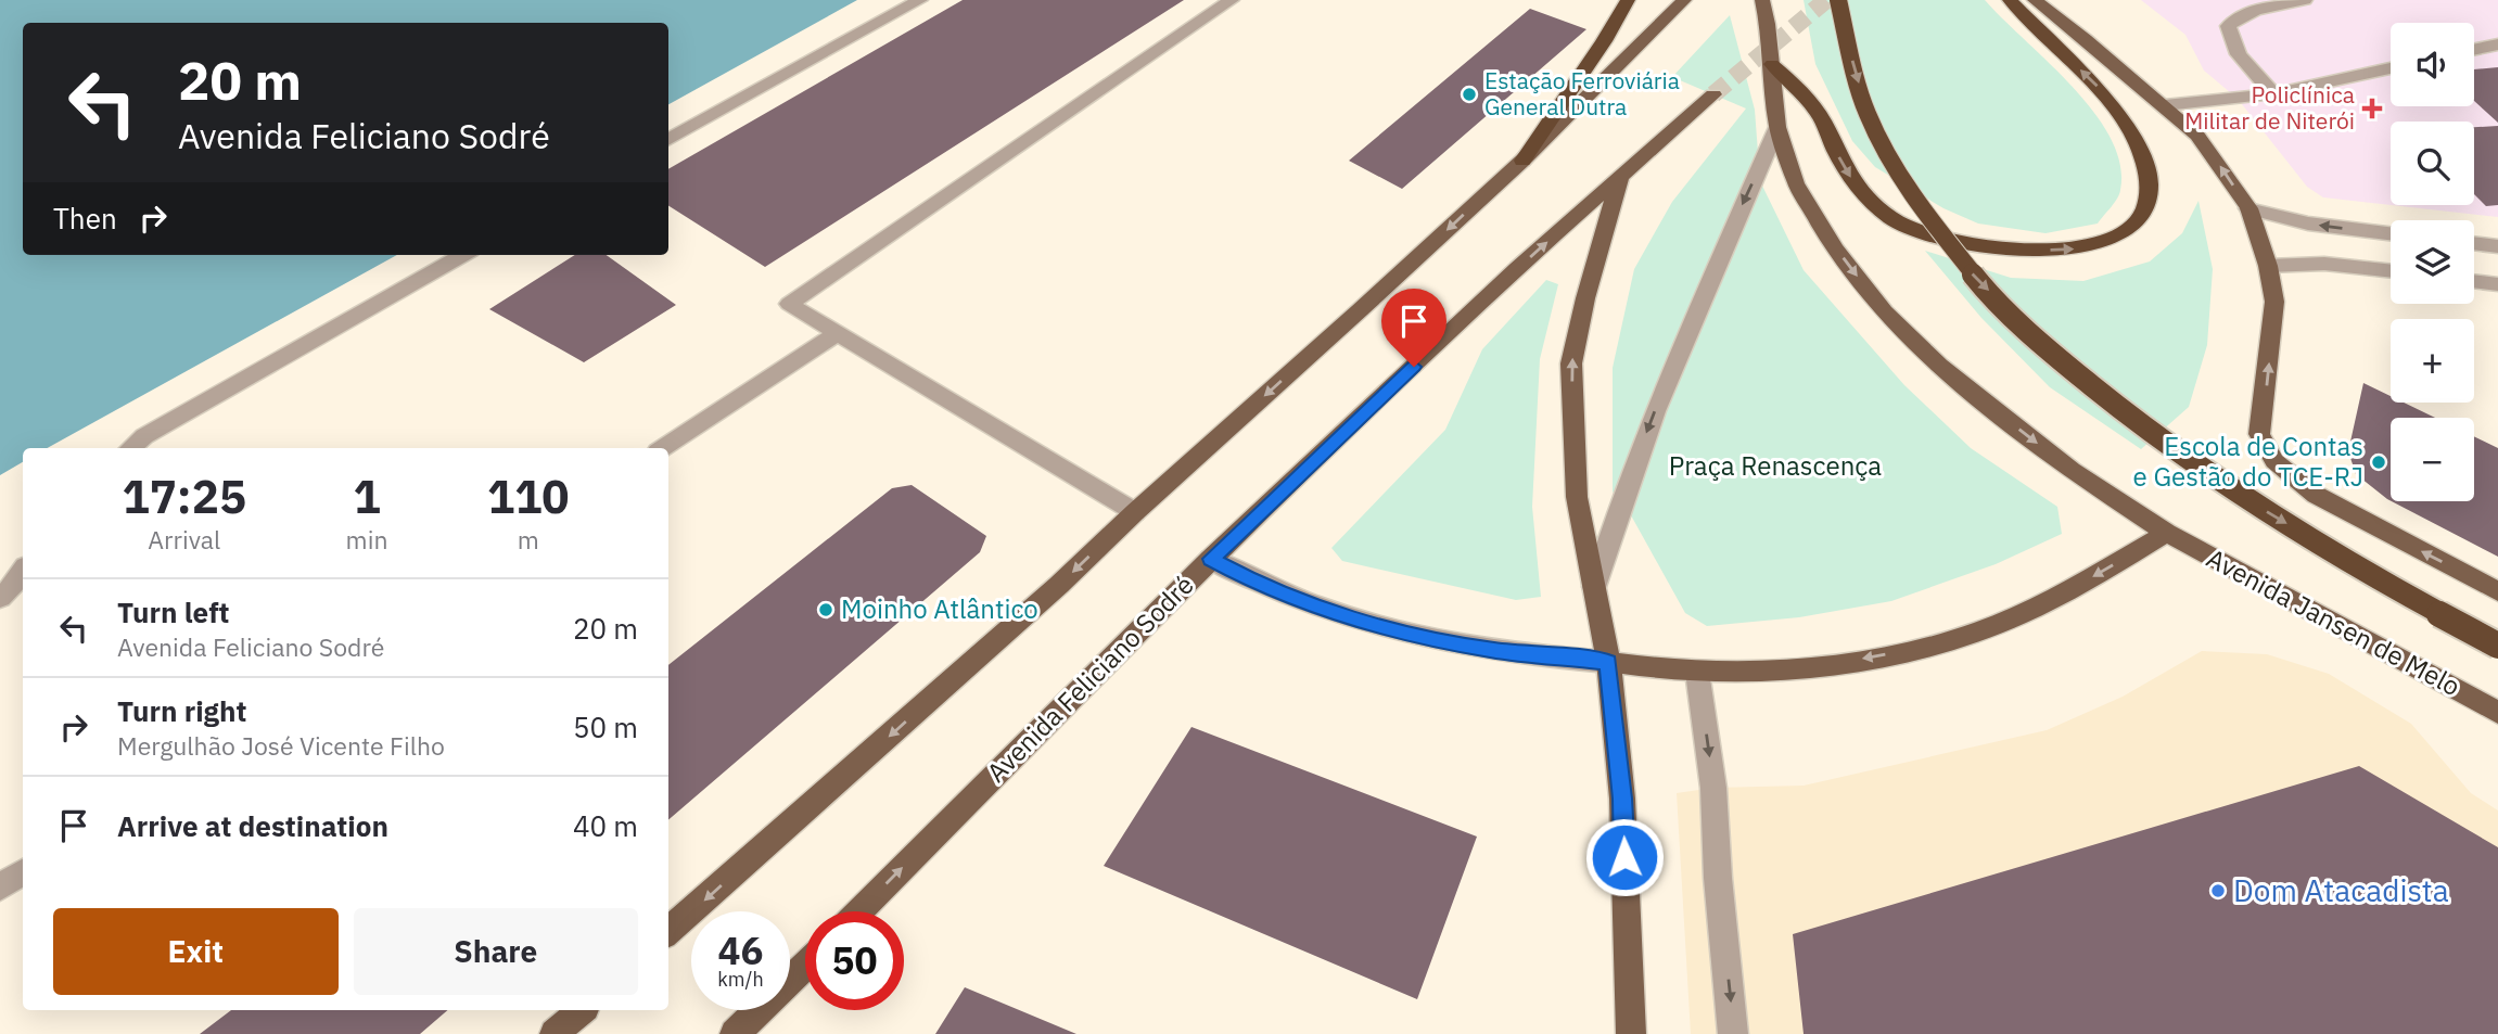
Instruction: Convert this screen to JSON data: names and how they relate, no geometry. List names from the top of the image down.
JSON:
{
  "streets": {
    "main road": ["Avenida Jansen de Melo", "Avenida Feliciano Sodré"]
  },
  "crossings": [
    ["Avenida Jansen de Melo", "Avenida Feliciano Sodré"]
  ],
  "one_way": ["Avenida Jansen de Melo"],
  "parks": ["Praça Renascença"],
  "places": {
    "other": [
      "Estação Ferroviária General Dutra",
      "Escola de Contas e Gestão do TCE-RJ",
      "Moinho Atlântico",
      "Dom Atacadista"
    ],
    "health": ["Policlínica Militar de Niterói"]
  },
  "page": {
    "map_buttons": ["+", "−"],
    "turn": ["20 m", "Avenida Feliciano Sodré"],
    "then": "Then",
    "eta": [
      "17:25",
      "Arrival",
      "1",
      "min",
      "110",
      "m"
    ],
    "list": [
      {
        "name": "Turn left",
        "note": "Avenida Feliciano Sodré",
        "value": "20 m"
      },
      {
        "name": "Turn right",
        "note": "Mergulhão José Vicente Filho",
        "value": "50 m"
      },
      {
        "name": "Arrive at destination",
        "value": "40 m"
      }
    ],
    "buttons": ["Exit", "Share"],
    "speed": "46 km/h",
    "limit": "50"
  }
}
